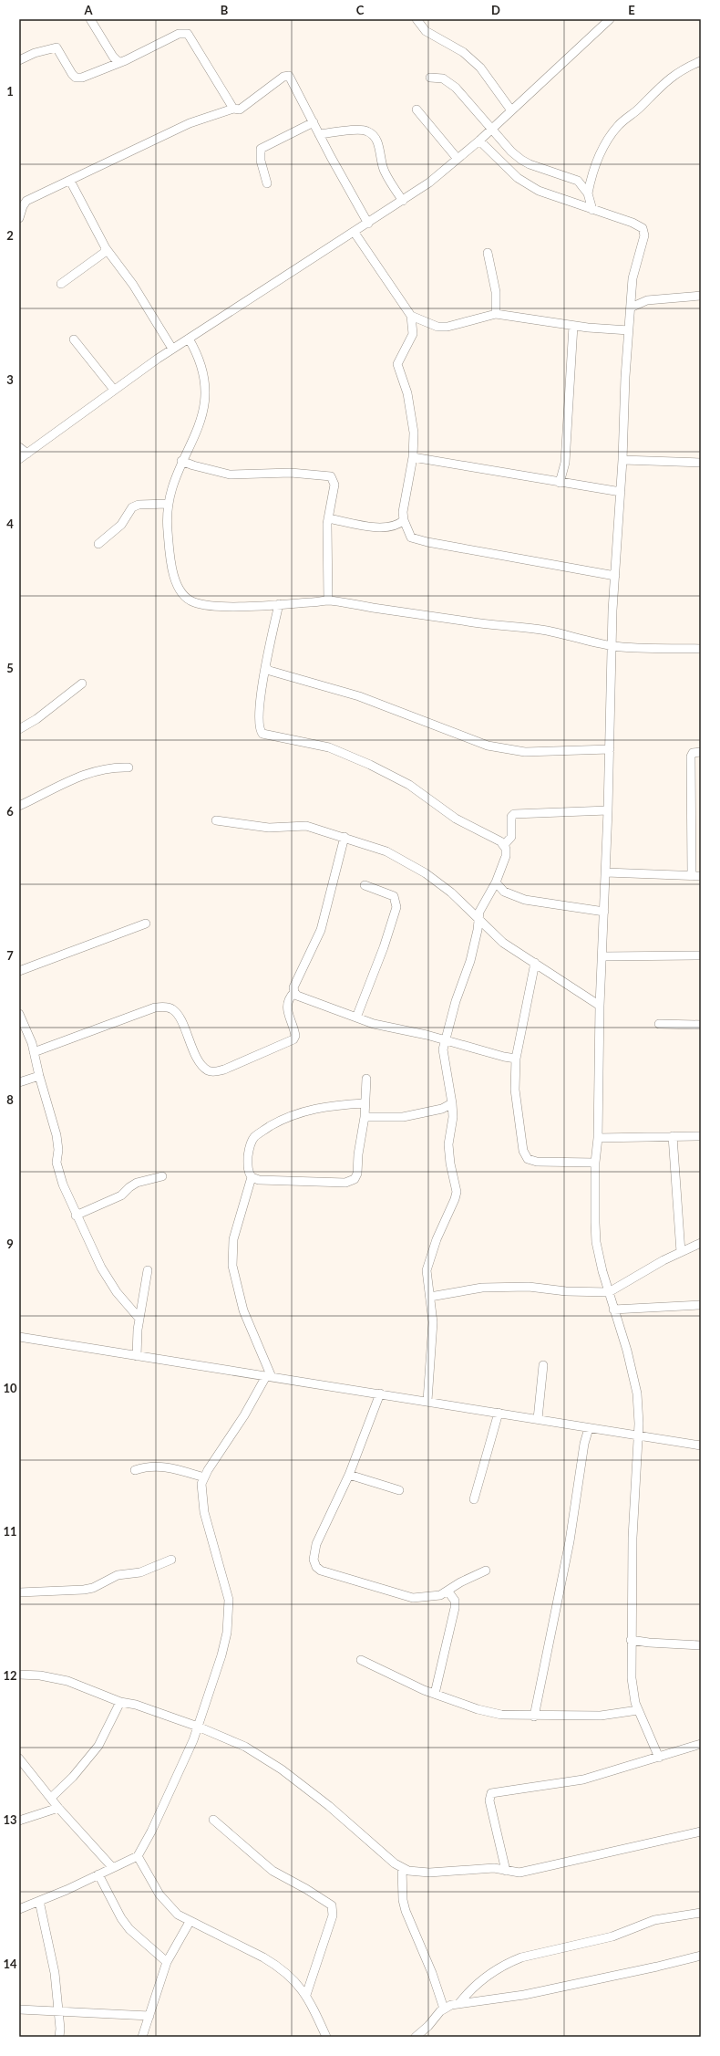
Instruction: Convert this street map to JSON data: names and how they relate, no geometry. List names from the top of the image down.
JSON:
{
  "grid": {
    "columns": [
      "A",
      "B",
      "C",
      "D",
      "E"
    ],
    "rows": [
      "1",
      "2",
      "3",
      "4",
      "5",
      "6",
      "7",
      "8",
      "9",
      "10",
      "11",
      "12",
      "13",
      "14"
    ]
  }
}
